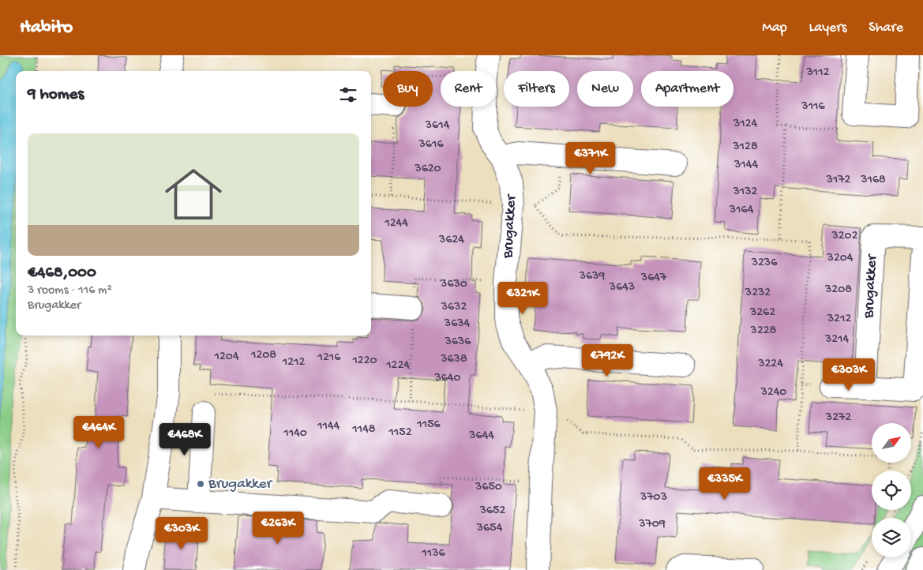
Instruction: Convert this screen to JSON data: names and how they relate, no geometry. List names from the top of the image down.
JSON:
{
  "streets": {
    "street": ["Brugakker"]
  },
  "places": ["Brugakker"],
  "house_numbers": [
    "3112",
    "3116",
    "3124",
    "3614",
    "3616",
    "3128",
    "3144",
    "3620",
    "3172",
    "3168",
    "3132",
    "3164",
    "1244",
    "3202",
    "3624",
    "3204",
    "3236",
    "3639",
    "3647",
    "3630",
    "3643",
    "3208",
    "3232",
    "3632",
    "3262",
    "3212",
    "3634",
    "3228",
    "3214",
    "3636",
    "1208",
    "1204",
    "1216",
    "3638",
    "1220",
    "1212",
    "3224",
    "1224",
    "3640",
    "3240",
    "3272",
    "1156",
    "1144",
    "1148",
    "1152",
    "1140",
    "3644",
    "3650",
    "3703",
    "3652",
    "3709",
    "3654",
    "1136"
  ],
  "north": "top right",
  "page": {
    "header": "Habito",
    "nav": ["Map", "Layers", "Share"],
    "chip": [
      "Buy",
      "Rent",
      "Filters",
      "New",
      "Apartment"
    ],
    "heading": "9 homes",
    "list": [
      {
        "name": "€468,000",
        "note": "3 rooms · 116 m² · Brugakker"
      }
    ],
    "price": [
      "€371K",
      "€321K",
      "€792K",
      "€303K",
      "€464K",
      "€468K",
      "€335K",
      "€263K",
      "€303K"
    ]
  }
}
